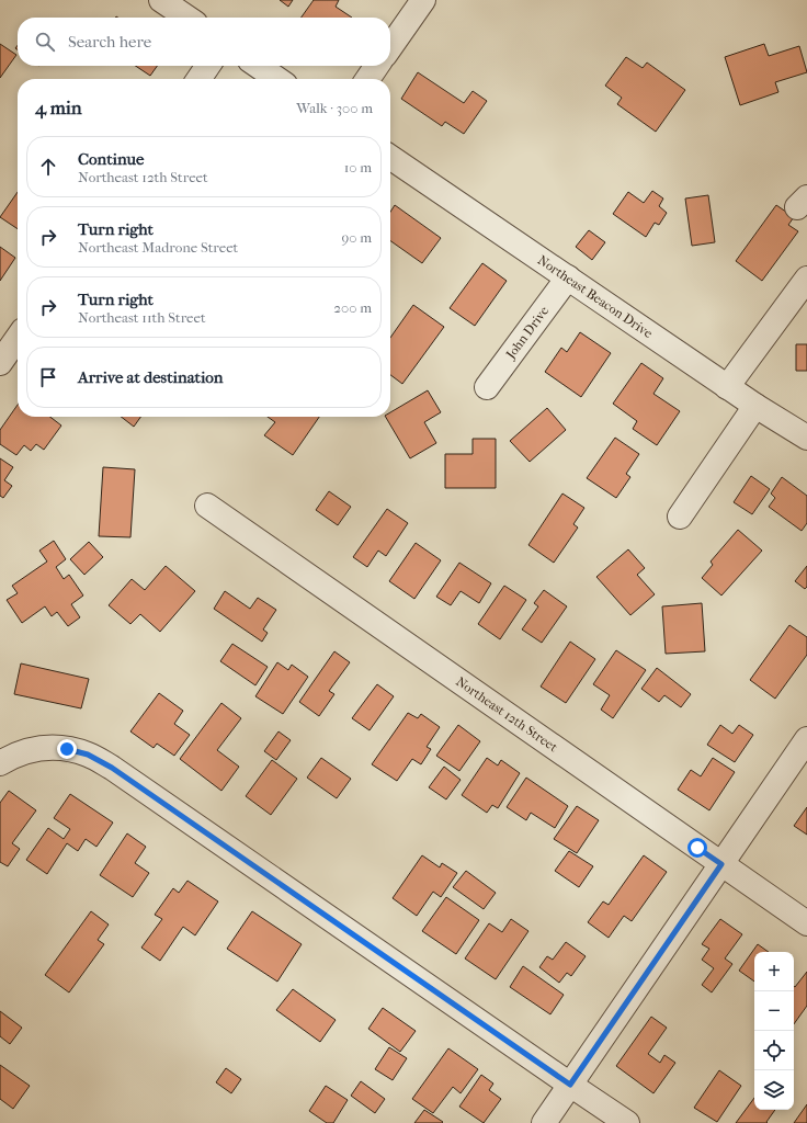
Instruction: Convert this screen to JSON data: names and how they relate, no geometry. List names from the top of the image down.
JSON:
{
  "streets": {
    "street": ["Northeast Beacon Drive", "John Drive", "Northeast 12th Street"]
  },
  "crossings": [
    ["Northeast Beacon Drive", "John Drive"]
  ],
  "page": {
    "search": "Search here",
    "heading": ["4 min", "Walk · 300 m"],
    "list": [
      ["Continue", "Northeast 12th Street", "10 m"],
      ["Turn right", "Northeast Madrone Street", "90 m"],
      ["Turn right", "Northeast 11th Street", "200 m"],
      "Arrive at destination"
    ],
    "map_buttons": ["+", "−"]
  }
}
